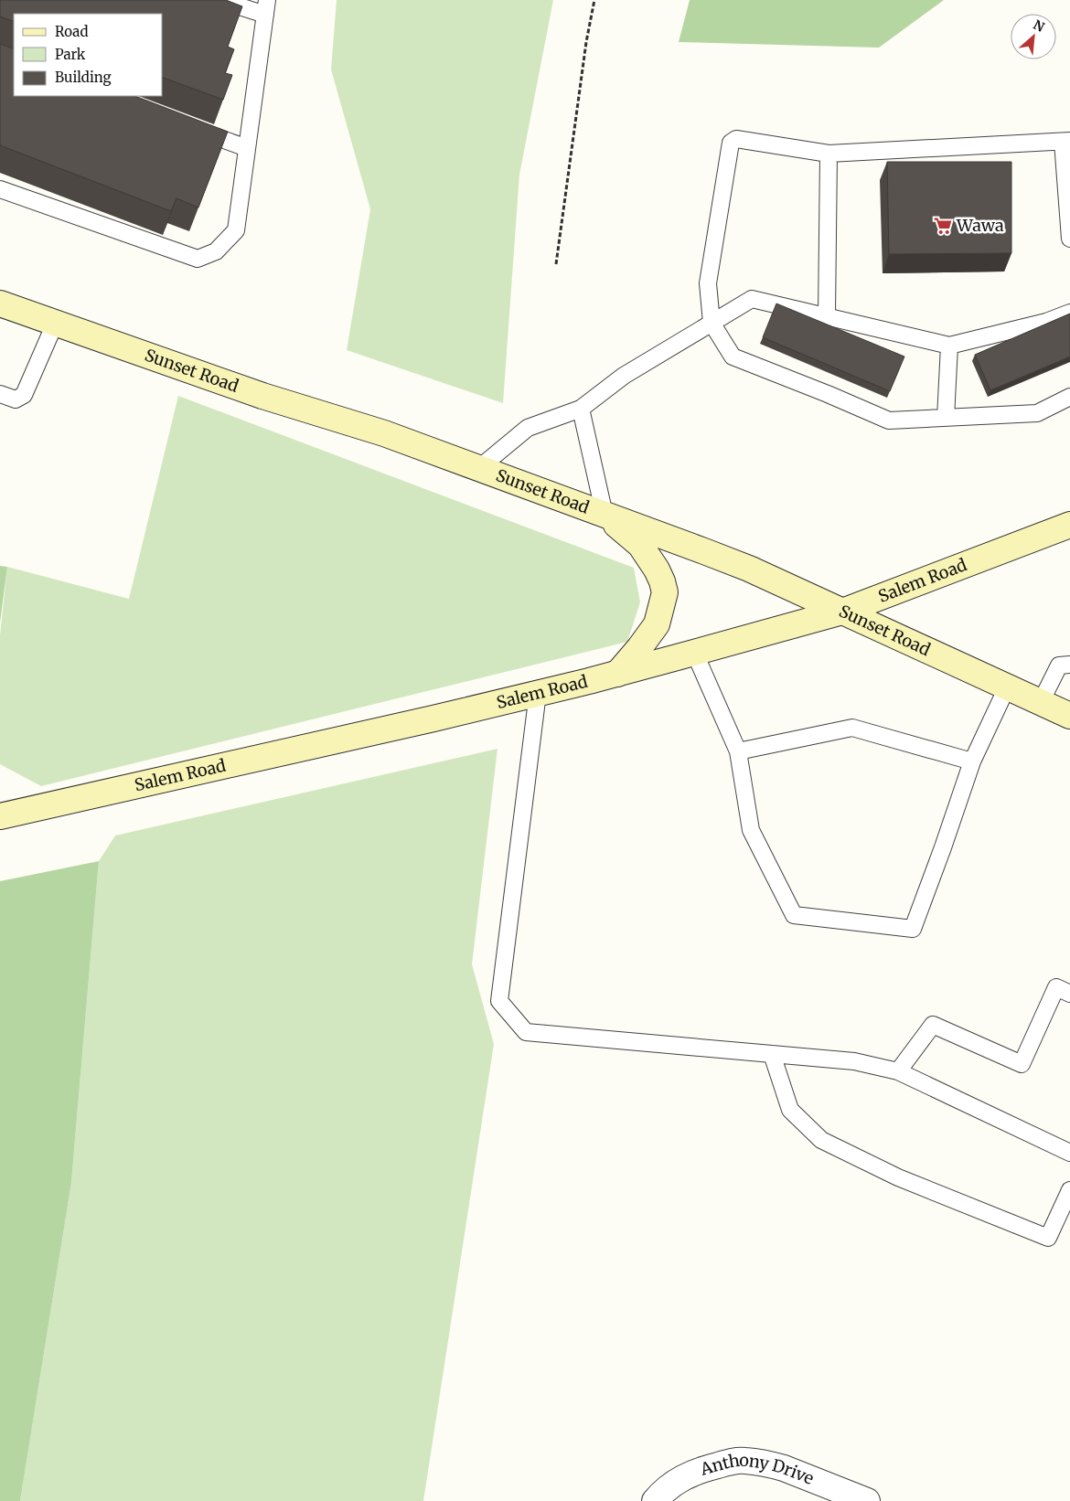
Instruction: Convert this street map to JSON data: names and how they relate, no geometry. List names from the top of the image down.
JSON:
{
  "streets": {
    "street": ["Sunset Road", "Salem Road", "Anthony Drive"]
  },
  "crossings": [
    ["Sunset Road", "Salem Road"]
  ],
  "places": {
    "supermarket": ["Wawa"]
  },
  "legend": ["Road", "Park", "Building"],
  "north": "top right"
}
